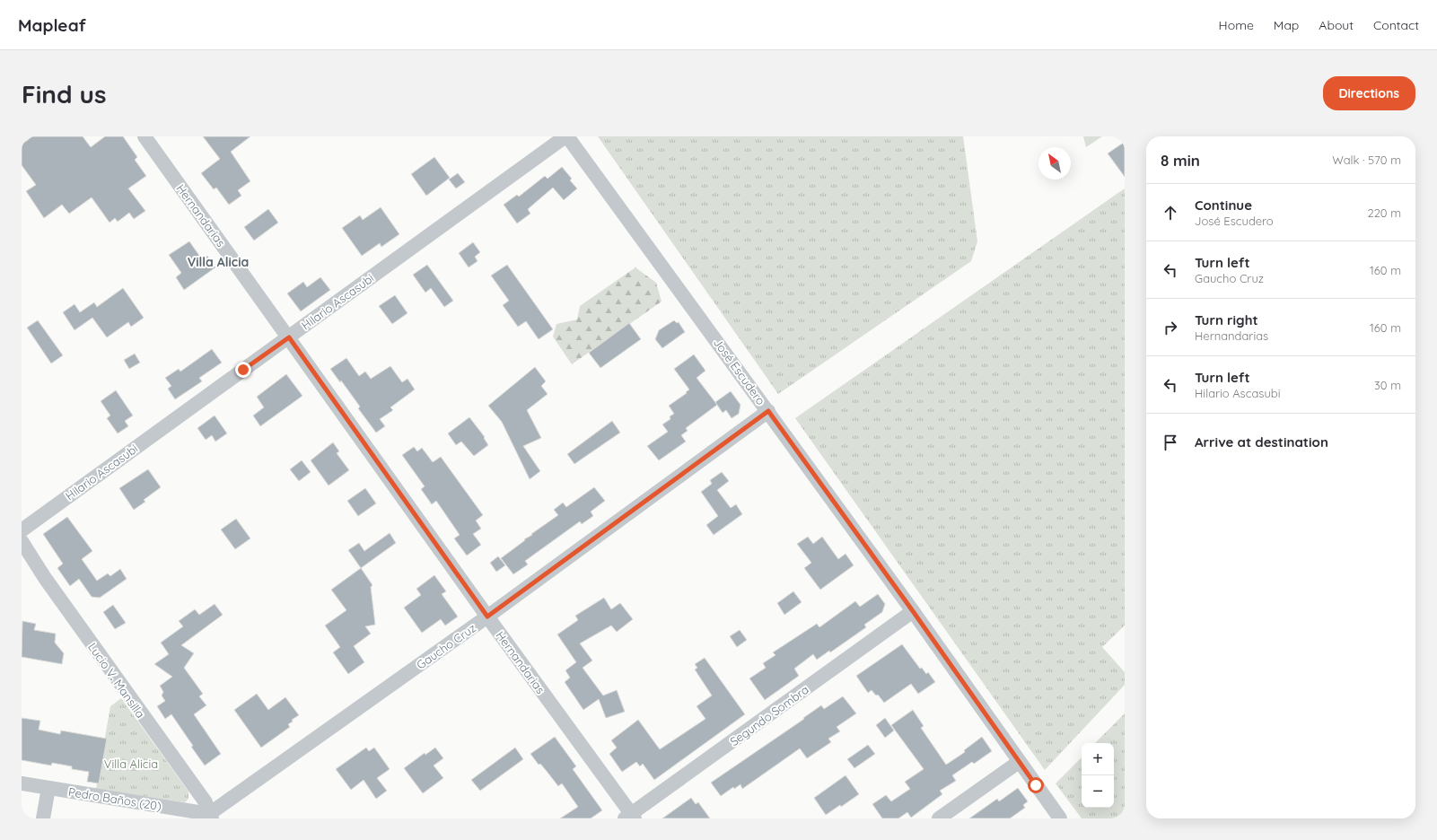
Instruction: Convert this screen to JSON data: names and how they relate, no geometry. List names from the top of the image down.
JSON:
{
  "streets": {
    "street": [
      "Hernandarias",
      "Hilario Ascasubi",
      "José Escudero",
      "Gaucho Cruz",
      "Lucio V. Mansilla",
      "Segundo Sombra",
      "Pedro Baños (20)"
    ]
  },
  "crossings": [
    ["Hernandarias", "Hilario Ascasubi"],
    ["Hernandarias", "Gaucho Cruz"],
    ["Hernandarias", "Segundo Sombra"],
    ["Hilario Ascasubi", "José Escudero"],
    ["José Escudero", "Gaucho Cruz"],
    ["José Escudero", "Segundo Sombra"],
    ["Gaucho Cruz", "Lucio V. Mansilla"],
    ["Gaucho Cruz", "Pedro Baños (20)"],
    ["Lucio V. Mansilla", "Pedro Baños (20)"]
  ],
  "districts": ["Villa Alicia"],
  "parks": ["Villa Alicia"],
  "north": "top left",
  "page": {
    "header": "Mapleaf",
    "nav": [
      "Home",
      "Map",
      "About",
      "Contact"
    ],
    "buttons": "Directions",
    "title": "Find us",
    "heading": ["8 min", "Walk · 570 m"],
    "list": [
      ["Continue", "José Escudero", "220 m"],
      ["Turn left", "Gaucho Cruz", "160 m"],
      ["Turn right", "Hernandarias", "160 m"],
      ["Turn left", "Hilario Ascasubi", "30 m"],
      "Arrive at destination"
    ],
    "map_buttons": ["+", "−"]
  }
}
